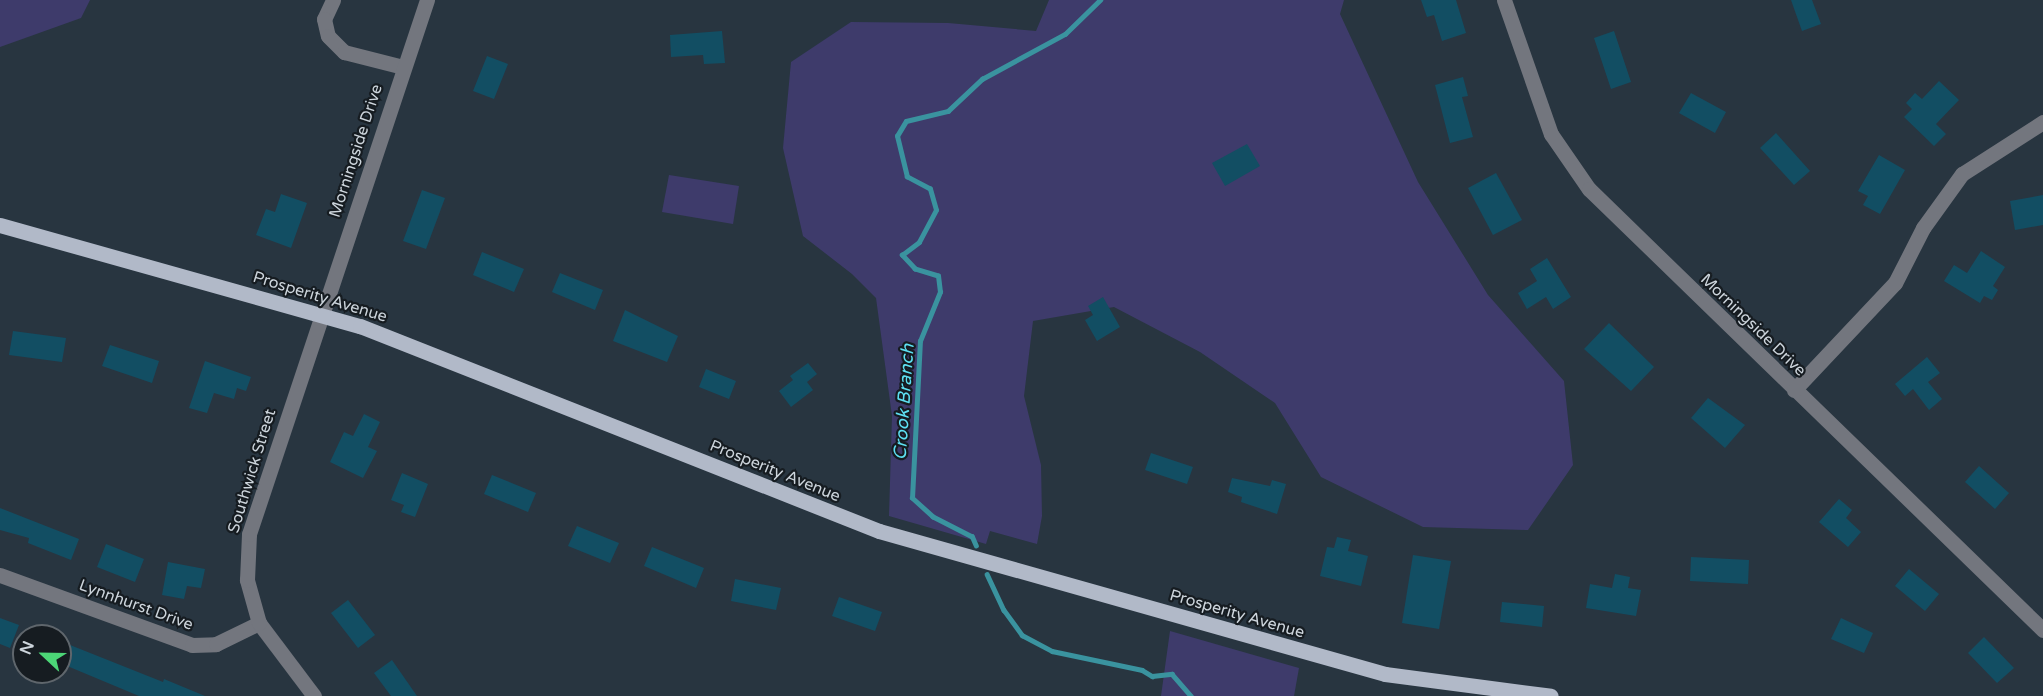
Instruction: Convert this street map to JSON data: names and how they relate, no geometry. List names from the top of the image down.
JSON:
{
  "streets": {
    "main road": ["Prosperity Avenue"],
    "street": ["Morningside Drive", "Southwick Street", "Lynnhurst Drive"]
  },
  "crossings": [
    ["Morningside Drive", "Prosperity Avenue"],
    ["Morningside Drive", "Southwick Street"],
    ["Prosperity Avenue", "Southwick Street"],
    ["Southwick Street", "Lynnhurst Drive"]
  ],
  "water": ["Crook Branch"],
  "north": "left"
}
